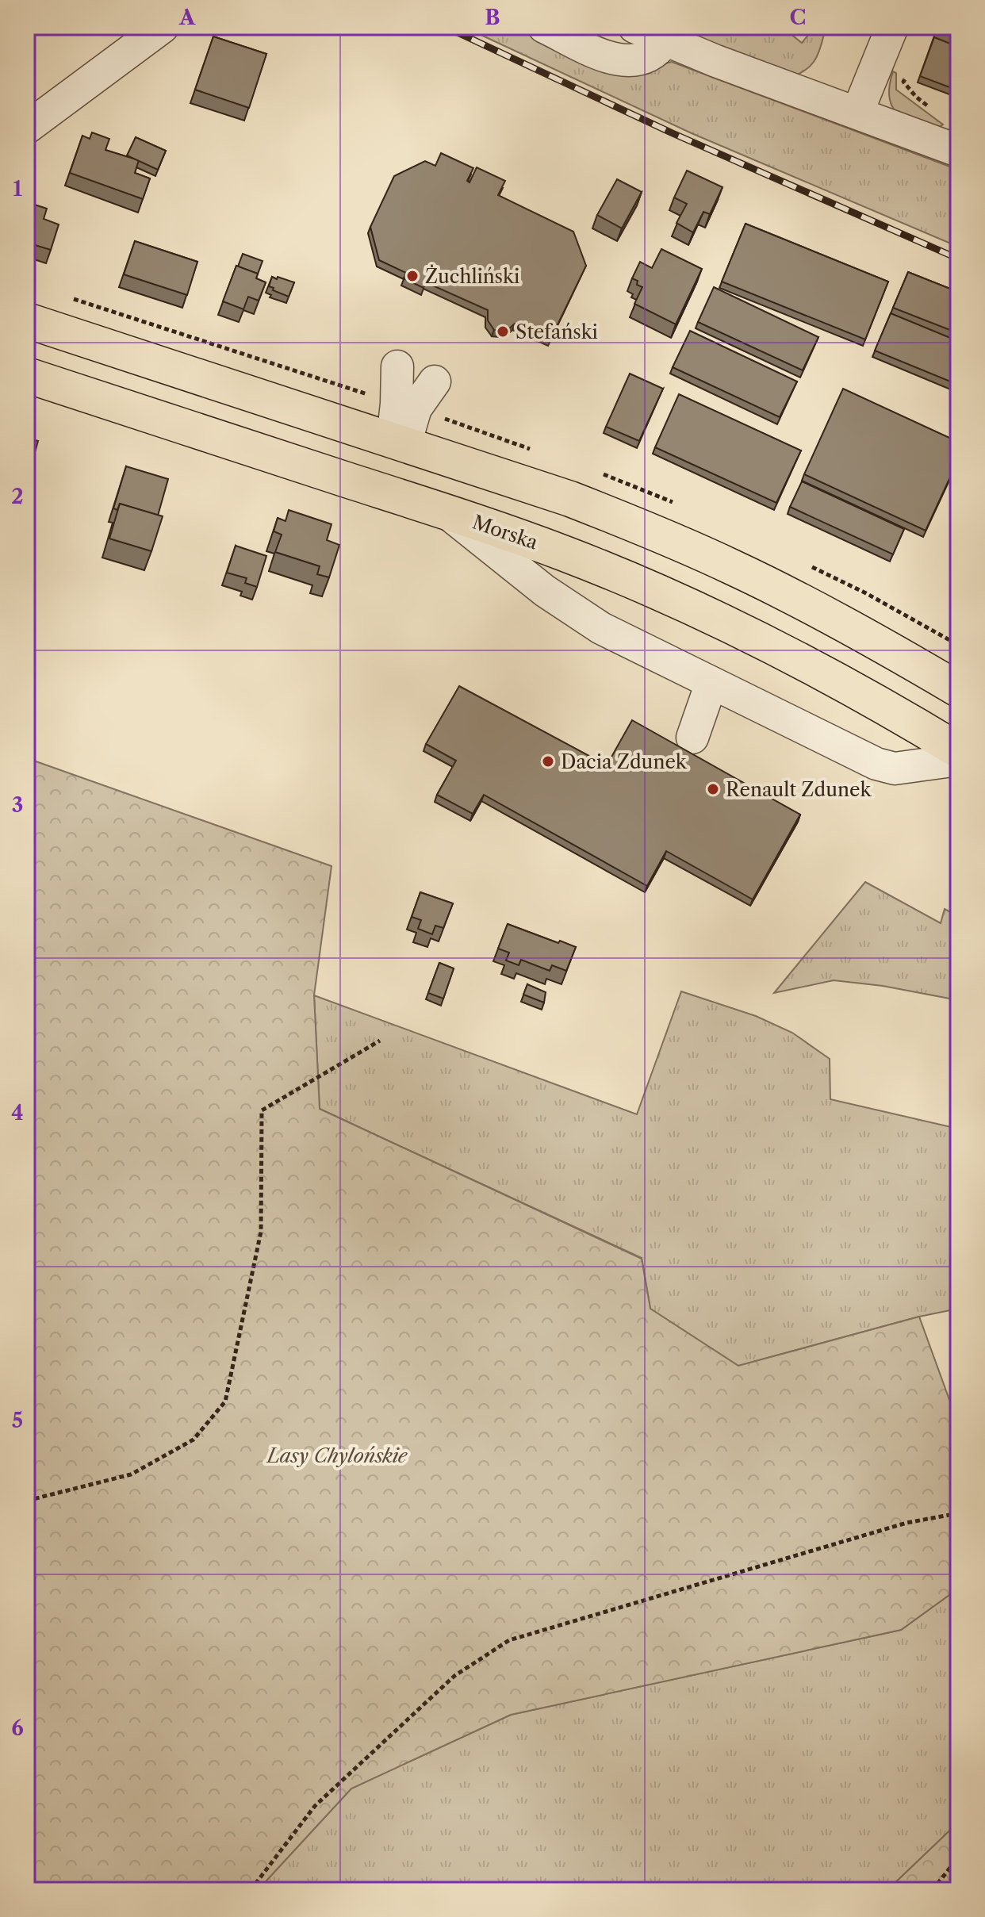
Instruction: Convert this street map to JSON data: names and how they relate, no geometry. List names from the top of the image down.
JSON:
{
  "streets": {
    "main road": ["Morska"]
  },
  "parks": ["Lasy Chylońskie"],
  "places": [
    "Żuchliński",
    "Stefański",
    "Dacia Zdunek",
    "Renault Zdunek"
  ],
  "grid": {
    "columns": ["A", "B", "C"],
    "rows": [
      "1",
      "2",
      "3",
      "4",
      "5",
      "6"
    ]
  }
}
